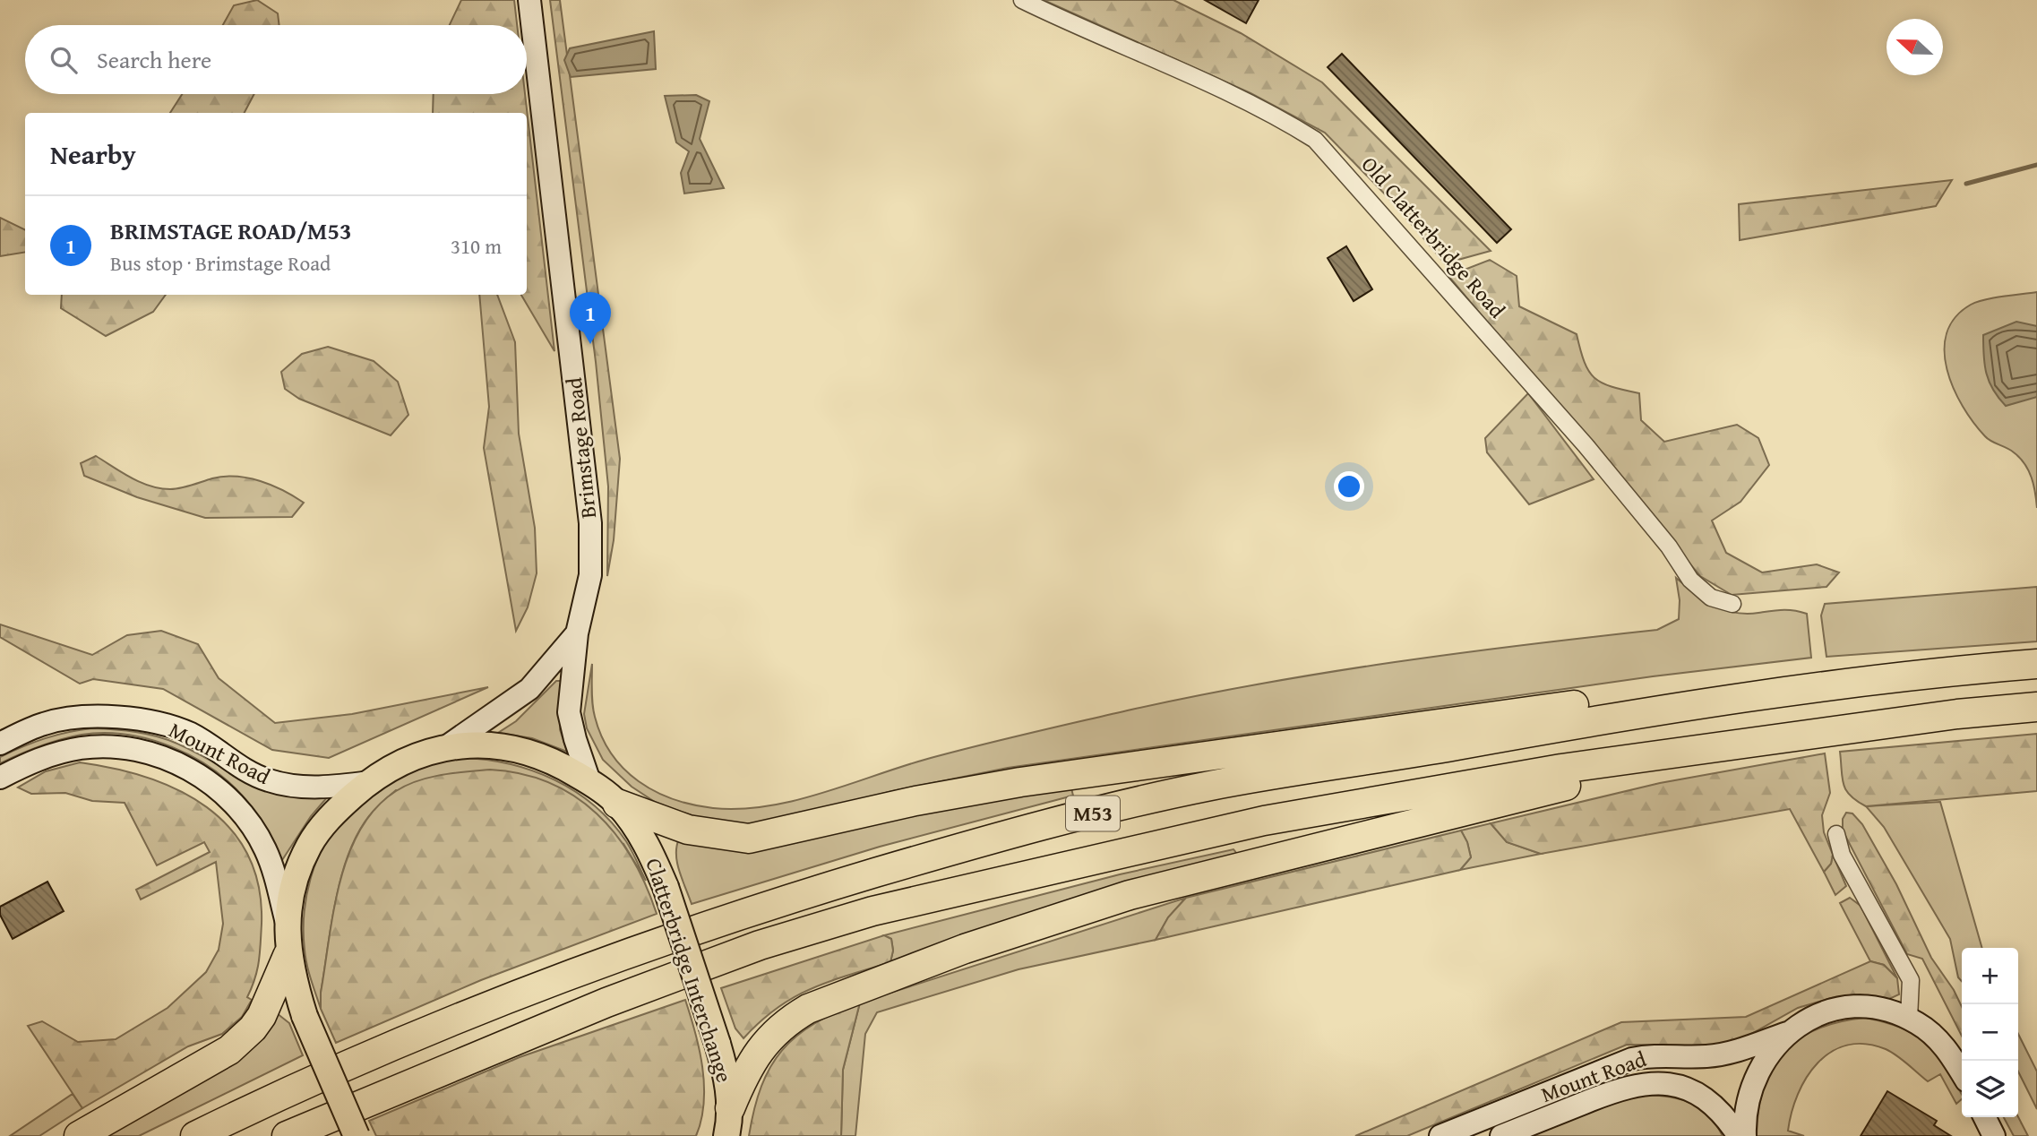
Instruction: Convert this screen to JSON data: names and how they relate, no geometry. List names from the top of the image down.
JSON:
{
  "streets": {
    "highway": ["M53"],
    "main road": ["Brimstage Road", "Mount Road", "Clatterbridge Interchange"],
    "street": ["Old Clatterbridge Road"]
  },
  "crossings": [
    ["Brimstage Road", "Clatterbridge Interchange"],
    ["Mount Road", "Clatterbridge Interchange"]
  ],
  "north": "left",
  "page": {
    "search": "Search here",
    "heading": "Nearby",
    "list": [
      {
        "mark": "1",
        "name": "BRIMSTAGE ROAD/M53",
        "note": "Bus stop · Brimstage Road",
        "value": "310 m"
      }
    ],
    "pins": "1",
    "map_buttons": ["+", "−"]
  }
}
